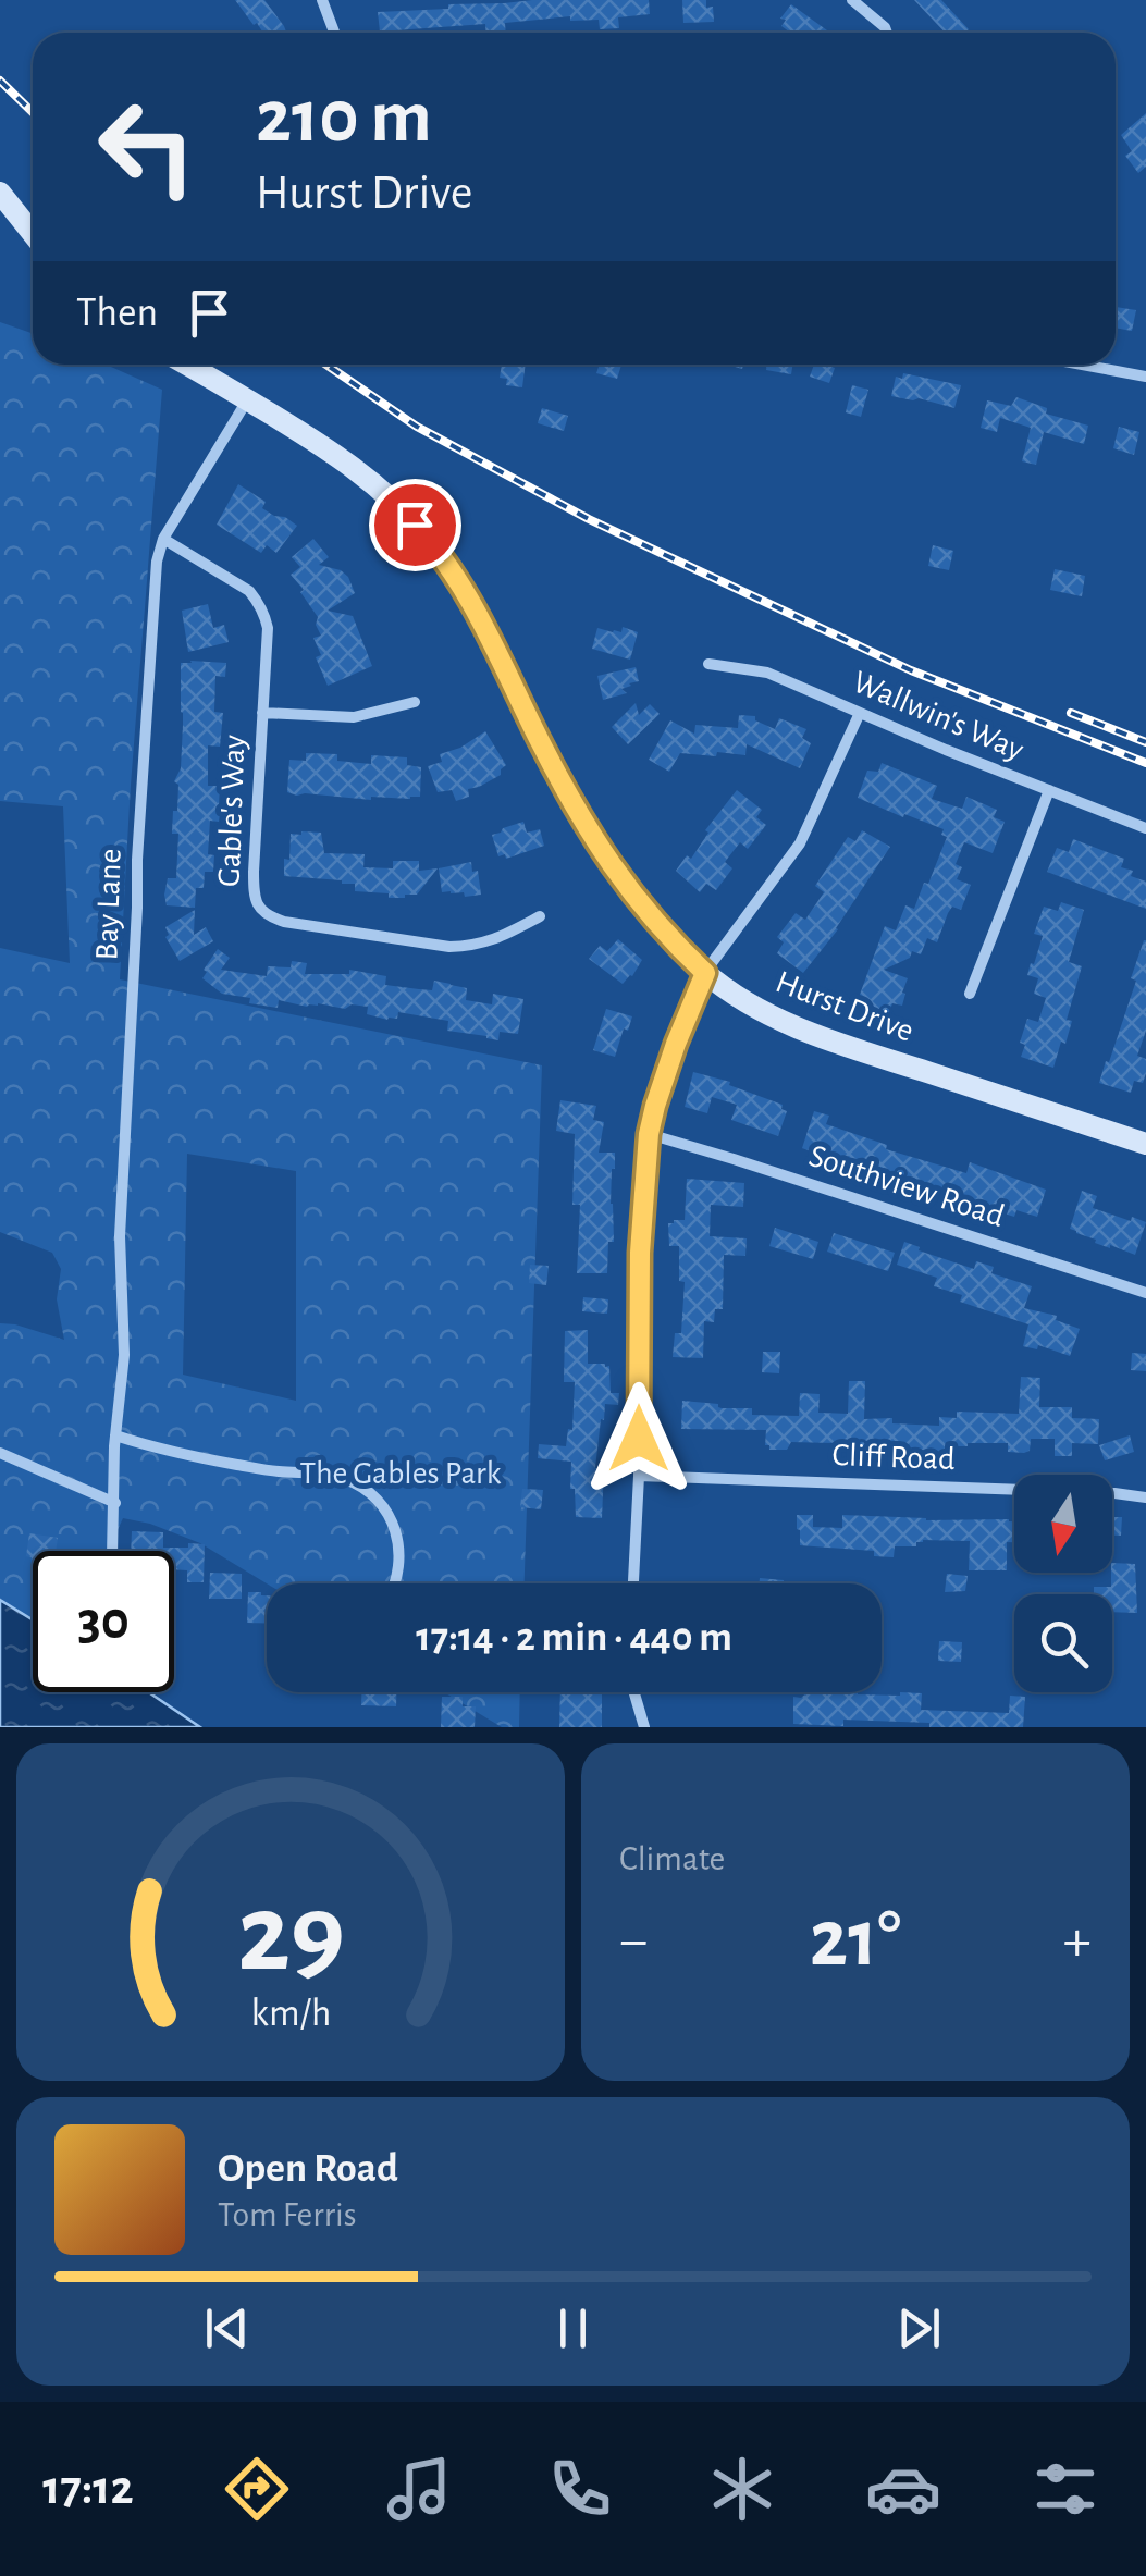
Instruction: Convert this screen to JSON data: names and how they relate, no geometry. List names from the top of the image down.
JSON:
{
  "streets": {
    "street": [
      "Wallwin's Way",
      "Gable's Way",
      "Bay Lane",
      "Hurst Drive",
      "Southview Road",
      "Cliff Road"
    ]
  },
  "crossings": [
    ["Gable's Way", "Bay Lane"],
    ["Bay Lane", "Hurst Drive"]
  ],
  "parks": ["The Gables Park"],
  "north": "bottom",
  "page": {
    "turn": ["210 m", "Hurst Drive"],
    "then": "Then",
    "limit": "30",
    "trip": "17:14 · 2 min · 440 m",
    "tile": "Climate",
    "heat": ["−", "21°", "+"],
    "song": ["Open Road", "Tom Ferris"],
    "tabs": "17:12",
    "gauge": ["29", "km/h"]
  }
}
